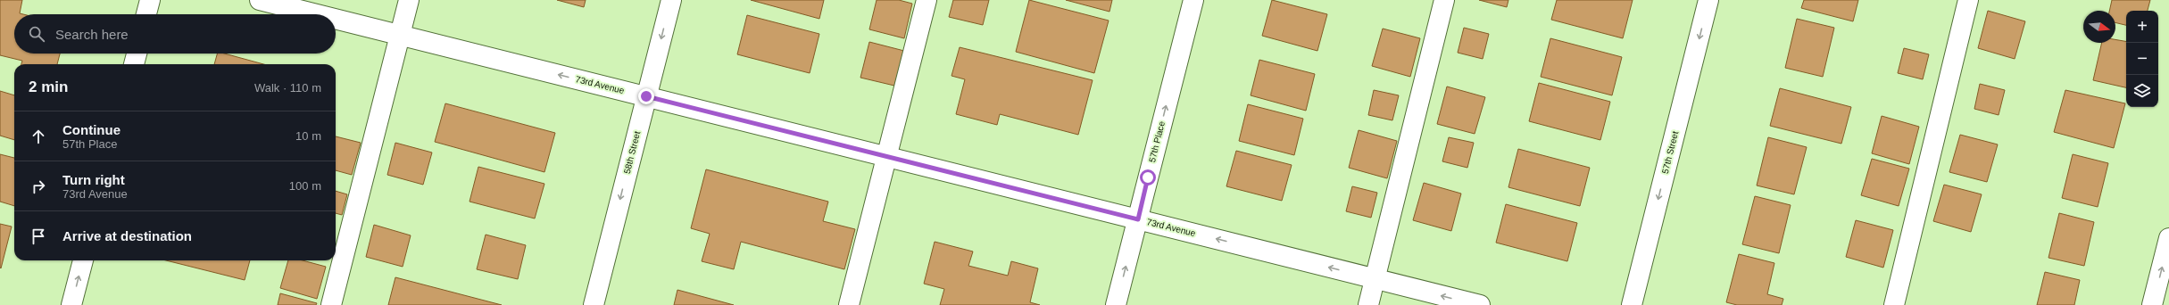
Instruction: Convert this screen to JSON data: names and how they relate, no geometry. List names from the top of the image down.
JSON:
{
  "streets": {
    "street": [
      "73rd Avenue",
      "57th Place",
      "58th Street",
      "57th Street"
    ]
  },
  "crossings": [
    ["73rd Avenue", "57th Place"],
    ["73rd Avenue", "58th Street"]
  ],
  "one_way": [
    "73rd Avenue",
    "57th Place",
    "58th Street",
    "57th Street"
  ],
  "north": "right",
  "page": {
    "map_buttons": ["+", "−"],
    "search": "Search here",
    "heading": ["2 min", "Walk · 110 m"],
    "list": [
      ["Continue", "57th Place", "10 m"],
      ["Turn right", "73rd Avenue", "100 m"],
      "Arrive at destination"
    ]
  }
}
